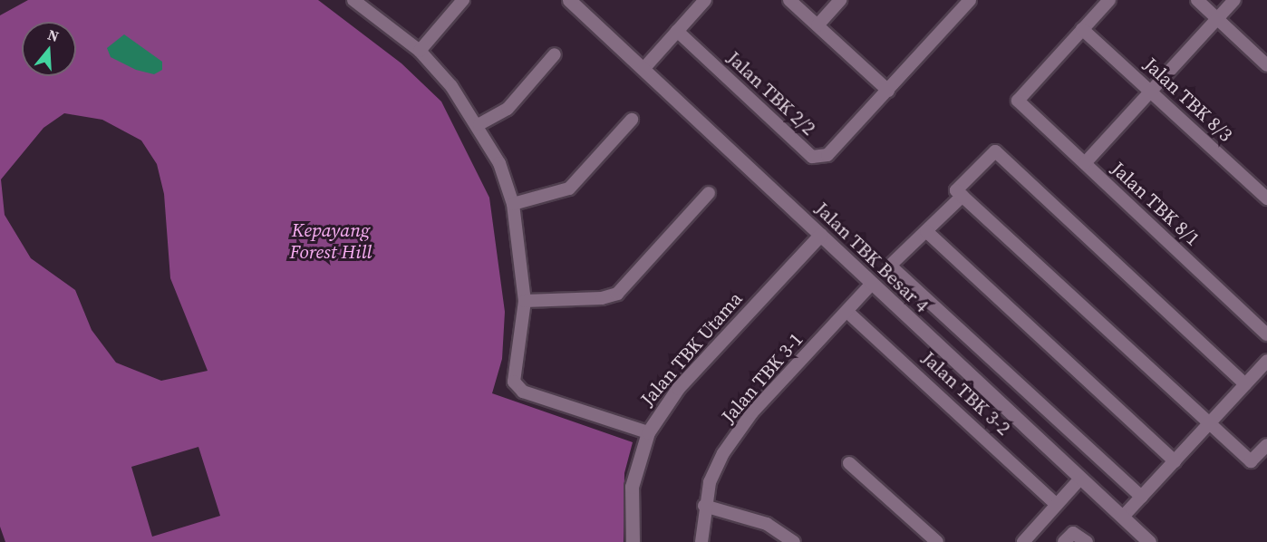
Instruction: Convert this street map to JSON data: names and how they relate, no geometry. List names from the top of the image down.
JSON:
{
  "streets": {
    "street": [
      "Jalan TBK 2/2",
      "Jalan TBK 8/3",
      "Jalan TBK 8/1",
      "Jalan TBK Besar 4",
      "Jalan TBK Utama",
      "Jalan TBK 3-1",
      "Jalan TBK 3-2"
    ]
  },
  "crossings": [
    ["Jalan TBK 8/3", "Jalan TBK 8/1"],
    ["Jalan TBK Besar 4", "Jalan TBK Utama"],
    ["Jalan TBK Besar 4", "Jalan TBK 3-1"],
    ["Jalan TBK 3-1", "Jalan TBK 3-2"]
  ],
  "parks": ["Kepayang Forest Hill"],
  "north": "top"
}
